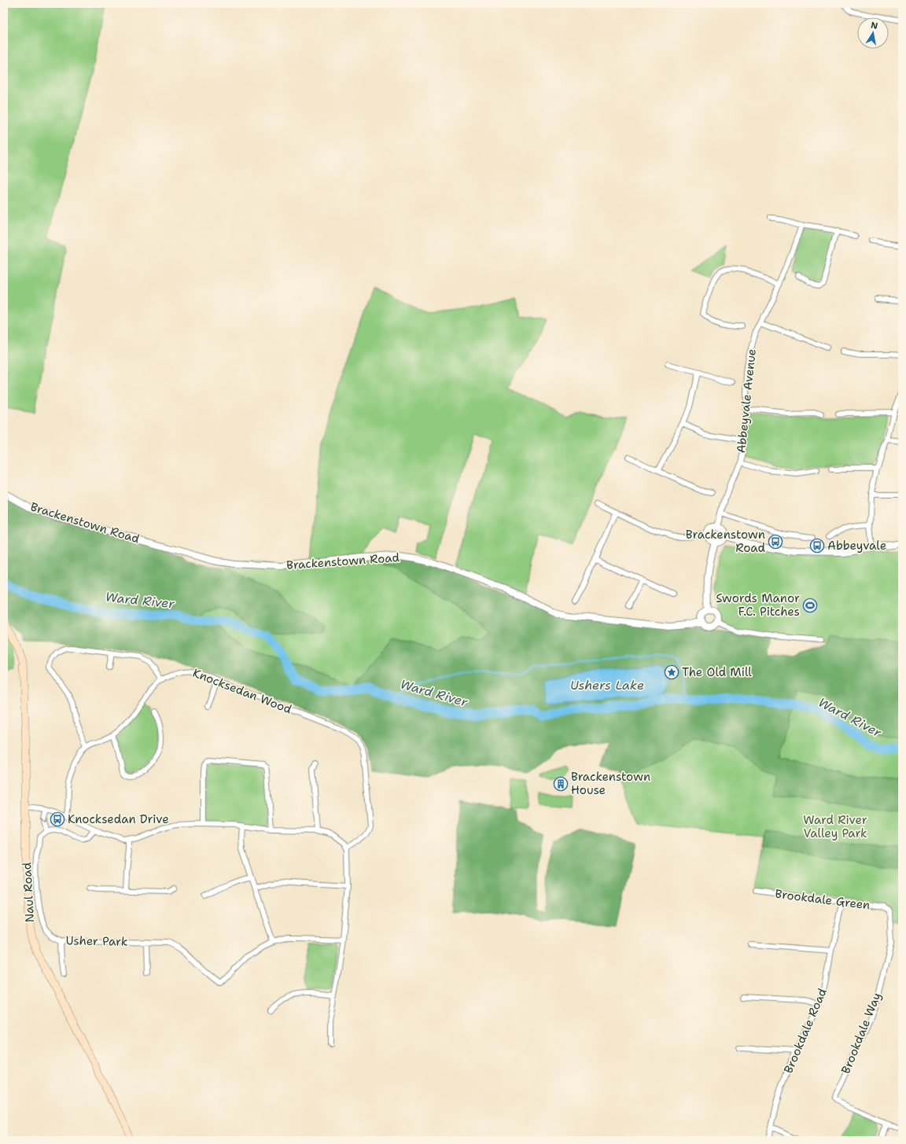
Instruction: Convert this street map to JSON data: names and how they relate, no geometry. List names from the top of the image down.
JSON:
{
  "streets": {
    "main road": ["Naul Road"],
    "street": [
      "Abbeyvale Avenue",
      "Brackenstown Road",
      "Knocksedan Wood",
      "Brookdale Green",
      "Usher Park",
      "Brookdale Road",
      "Brookdale Way"
    ]
  },
  "crossings": [
    ["Brookdale Green", "Brookdale Road"],
    ["Brookdale Green", "Brookdale Way"]
  ],
  "water": ["Ward River", "Ushers Lake"],
  "parks": ["Ward River Valley Park"],
  "places": {
    "bus stop": ["Brackenstown Road", "Abbeyvale", "Knocksedan Drive"],
    "sports": ["Swords Manor F.C. Pitches"],
    "place": ["The Old Mill"],
    "building": ["Brackenstown House"]
  },
  "north": "top"
}
